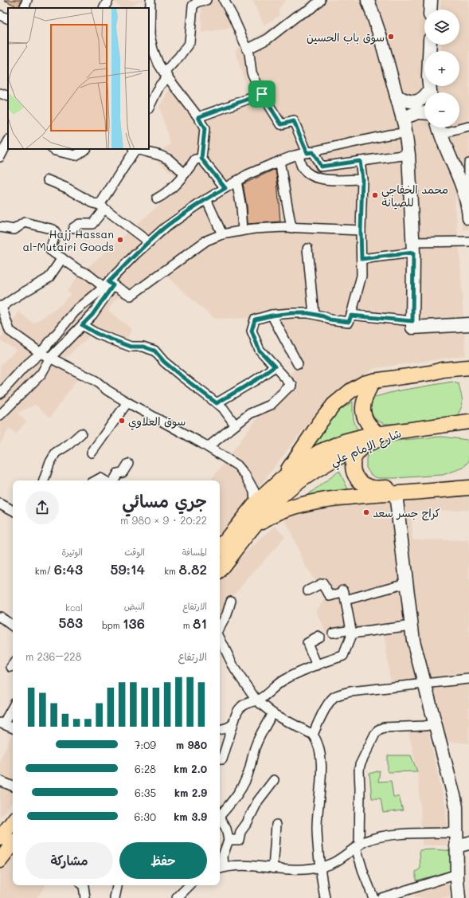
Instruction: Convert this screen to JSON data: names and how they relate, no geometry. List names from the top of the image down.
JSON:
{
  "streets": {
    "main road": ["شارع الإمام علي"]
  },
  "places": [
    "سوق باب الحسين",
    "محمد الخفاجي للصيانه",
    "Hajj Hassan al-Mutairi Goods",
    "سوق العلاوي",
    "كراج جسر سعد"
  ],
  "page": {
    "map_buttons": ["+", "−"],
    "heading": ["جري مسائي", "20:22 · 9 × 980 m"],
    "stats": [
      ["المسافة", "8.82 km"],
      ["الوقت", "59:14"],
      ["الوتيرة", "6:43 /km"],
      ["الارتفاع", "81 m"],
      ["النبض", "136 bpm"],
      ["kcal", "583"]
    ],
    "chart": ["الارتفاع", "228–236 m"],
    "list": [
      {
        "name": "980 m",
        "note": "7:09"
      },
      {
        "name": "2.0 km",
        "note": "6:28"
      },
      {
        "name": "2.9 km",
        "note": "6:35"
      },
      {
        "name": "3.9 km",
        "note": "6:30"
      }
    ],
    "buttons": ["حفظ", "مشاركة"]
  }
}
